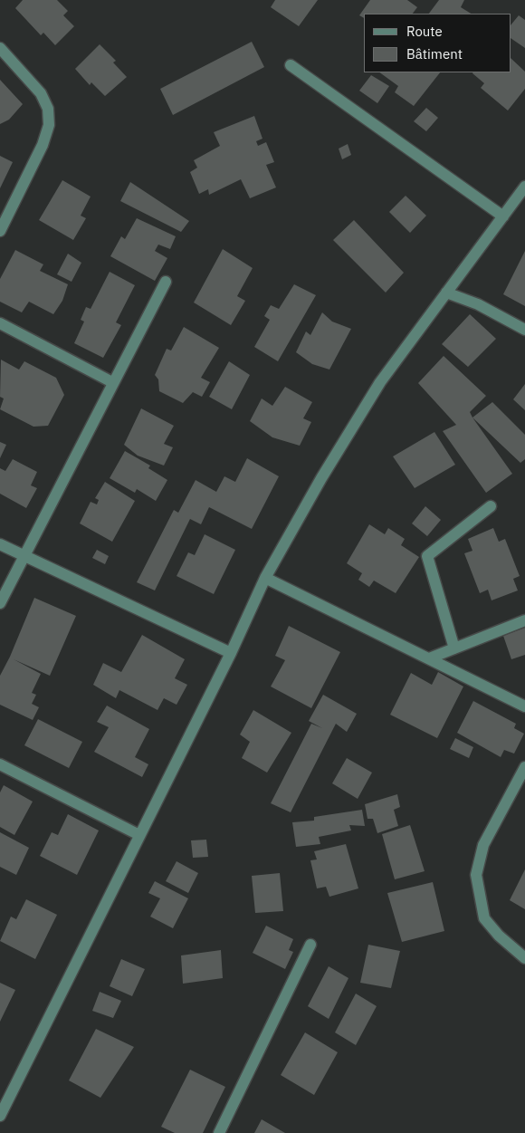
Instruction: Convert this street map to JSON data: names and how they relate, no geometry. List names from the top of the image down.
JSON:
{
  "legend": ["Route", "Bâtiment"]
}
